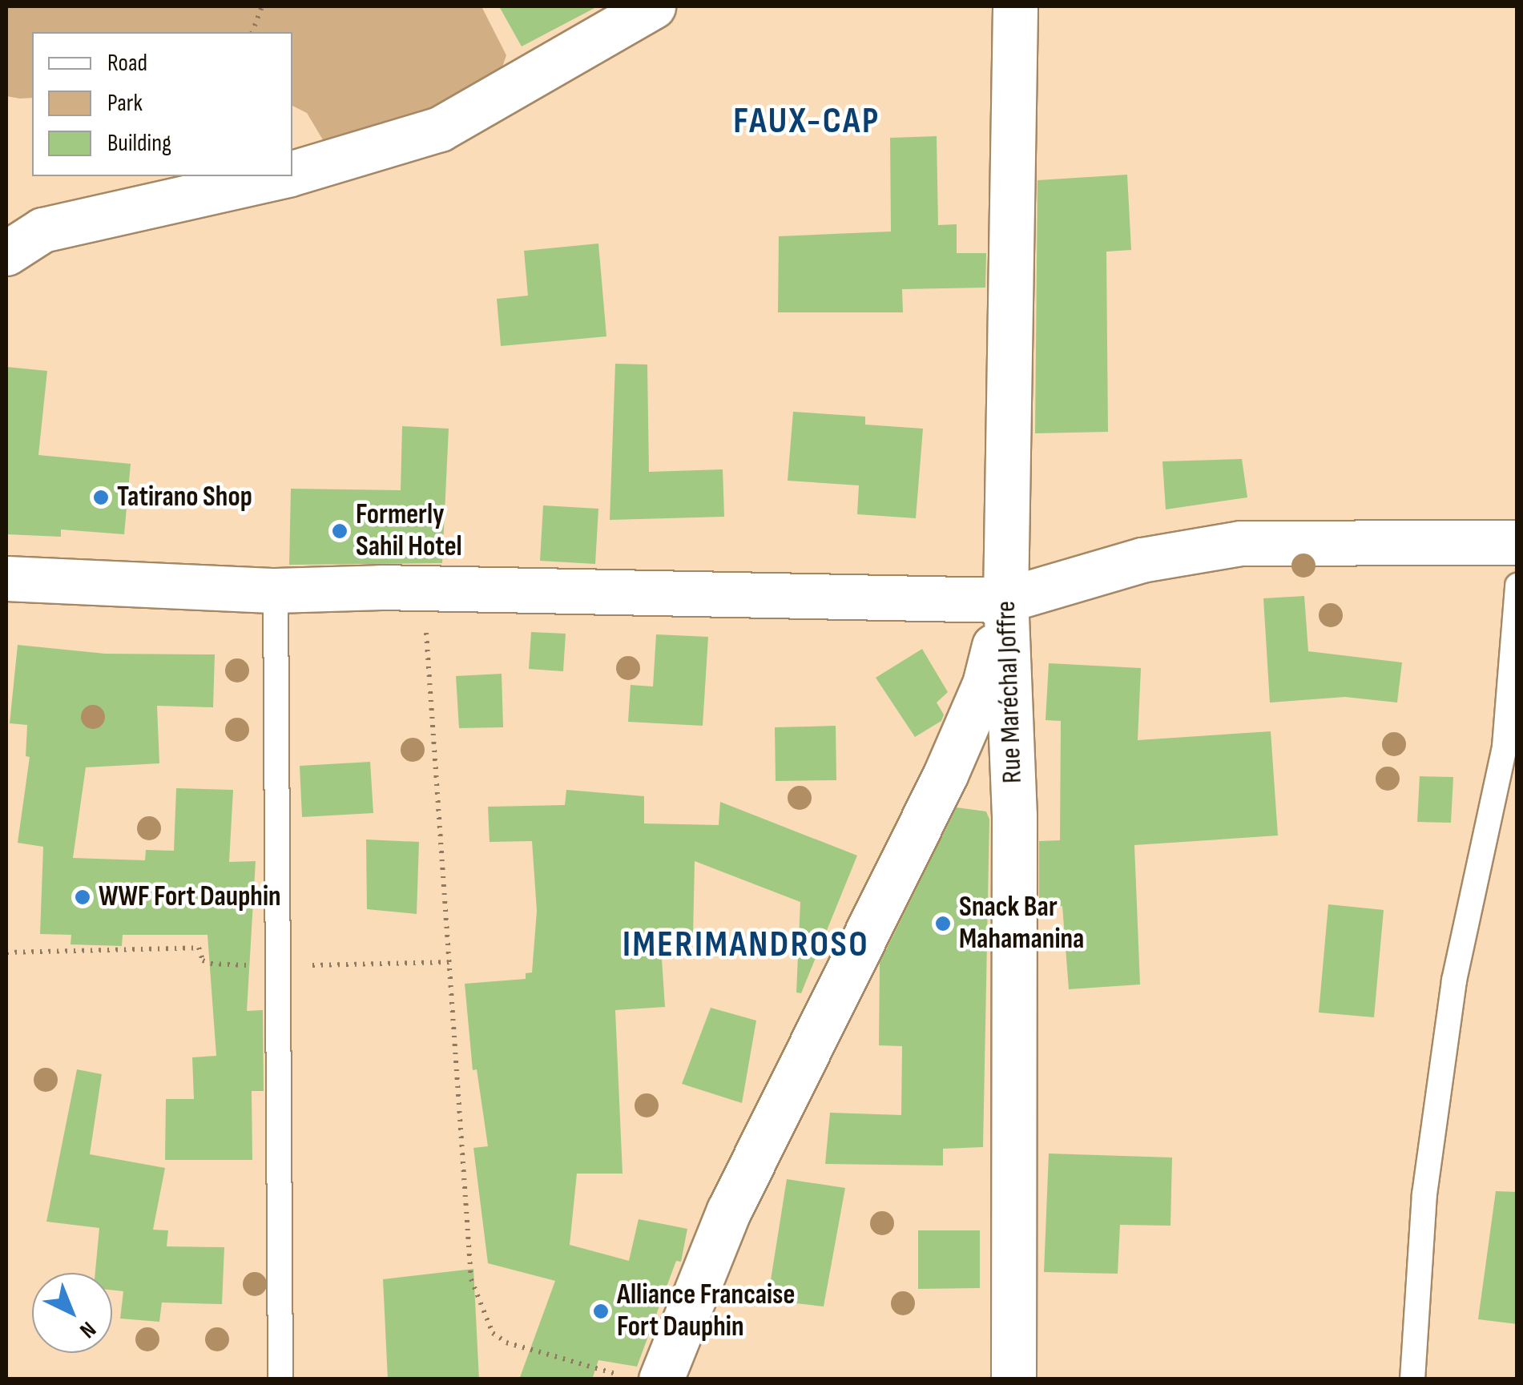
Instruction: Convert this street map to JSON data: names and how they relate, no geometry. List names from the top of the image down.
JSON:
{
  "streets": {
    "street": ["Rue Maréchal Joffre"]
  },
  "districts": ["FAUX-CAP", "IMERIMANDROSO"],
  "places": [
    "Tatirano Shop",
    "Formerly Sahil Hotel",
    "WWF Fort Dauphin",
    "Snack Bar Mahamanina",
    "Alliance Francaise Fort Dauphin"
  ],
  "legend": ["Road", "Park", "Building"],
  "north": "bottom right"
}
